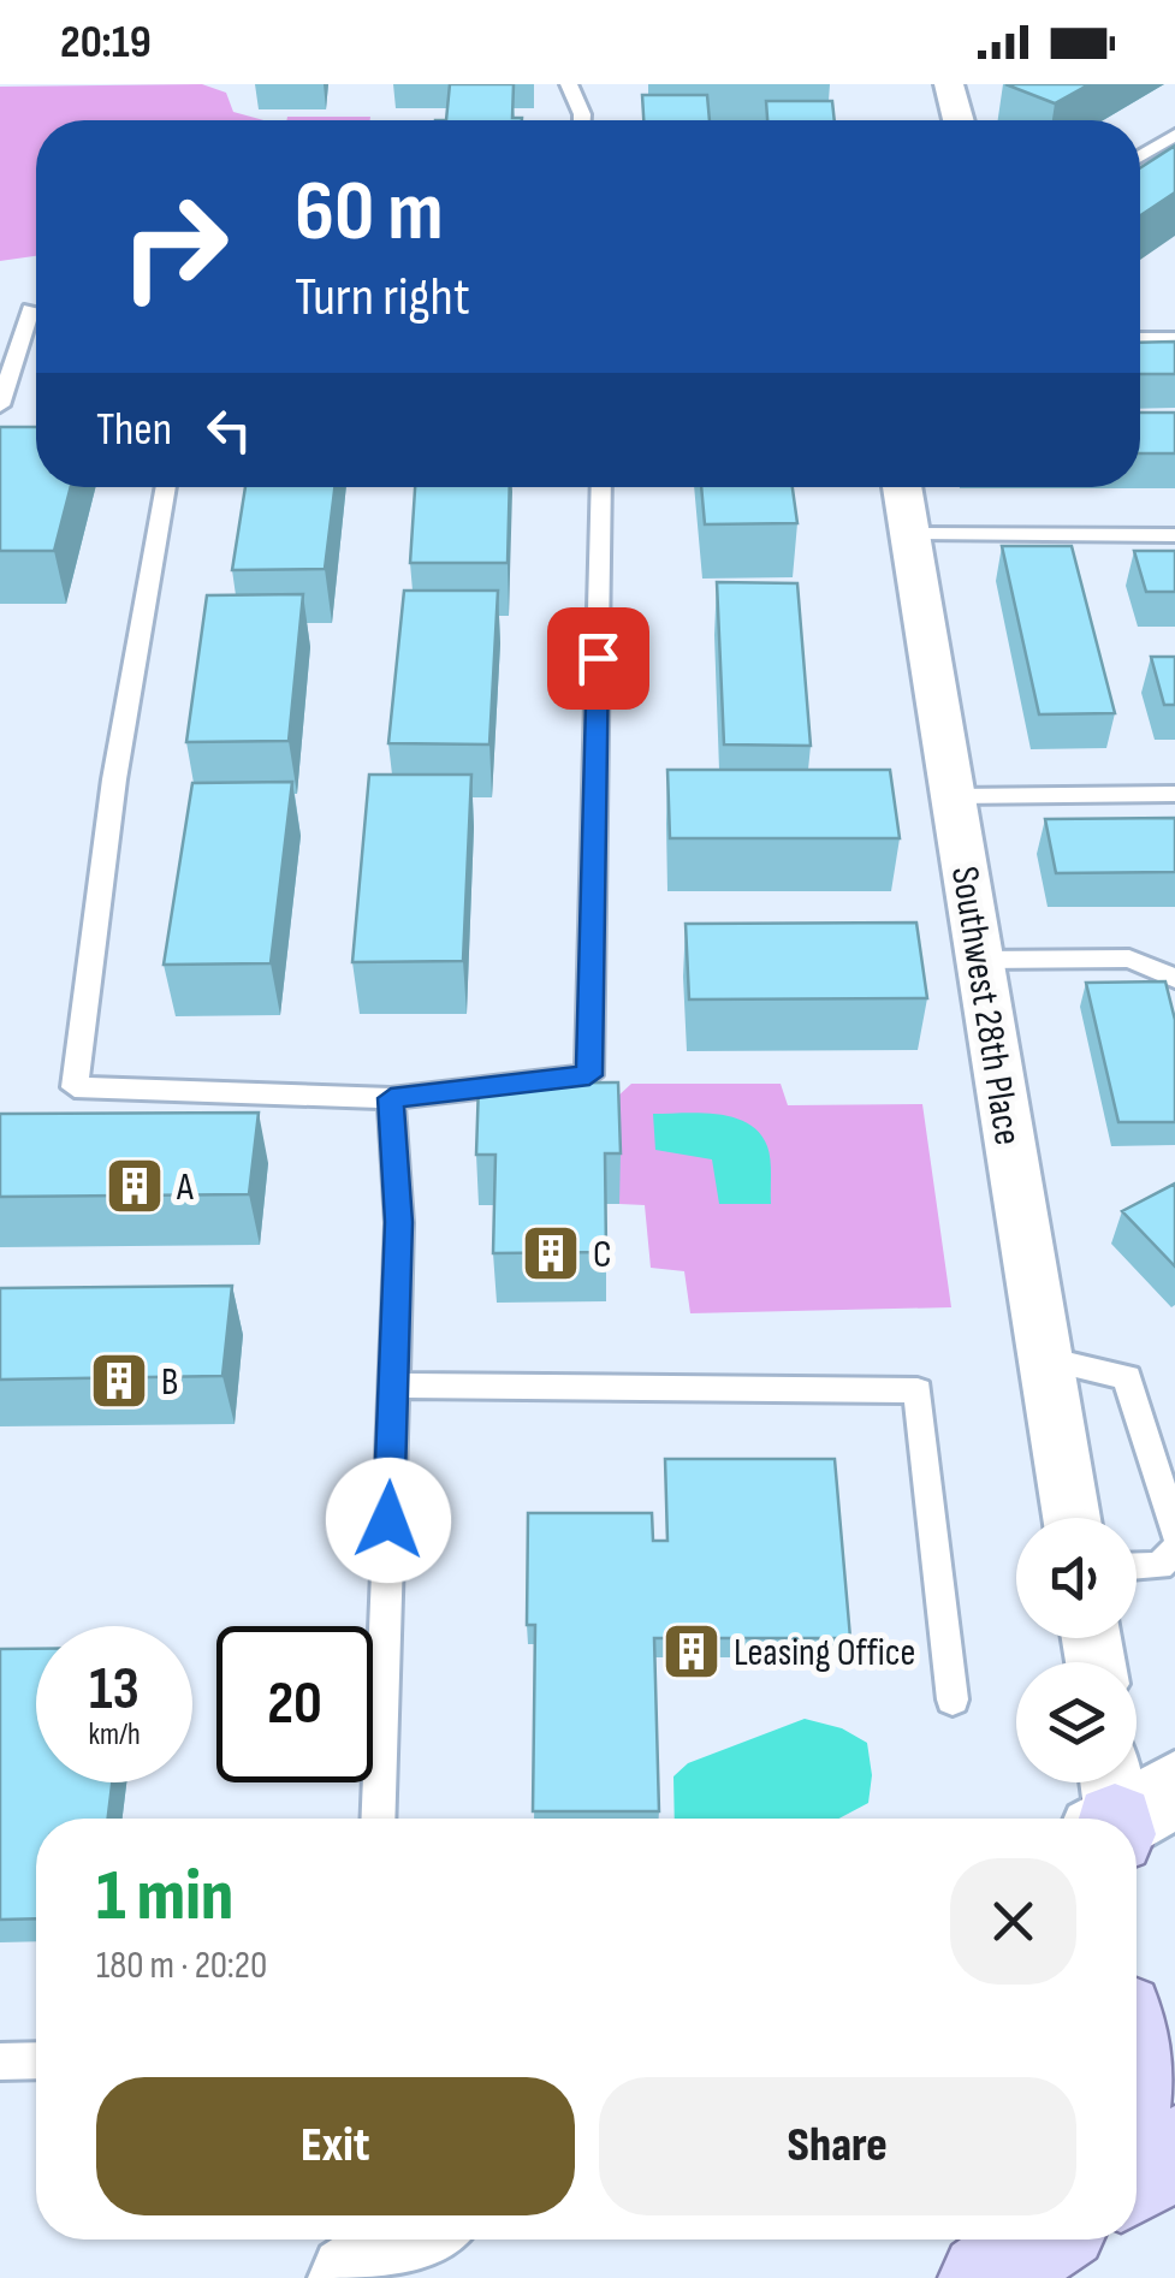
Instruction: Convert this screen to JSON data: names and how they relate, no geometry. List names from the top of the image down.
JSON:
{
  "streets": {
    "street": ["Southwest 28th Place"]
  },
  "places": {
    "building": [
      "A",
      "C",
      "B",
      "Leasing Office"
    ]
  },
  "page": {
    "status": "20:19",
    "turn": ["60 m", "Turn right"],
    "then": "Then",
    "speed": "13 km/h",
    "limit": "20",
    "heading": ["1 min", "180 m · 20:20"],
    "buttons": ["Exit", "Share"]
  }
}
